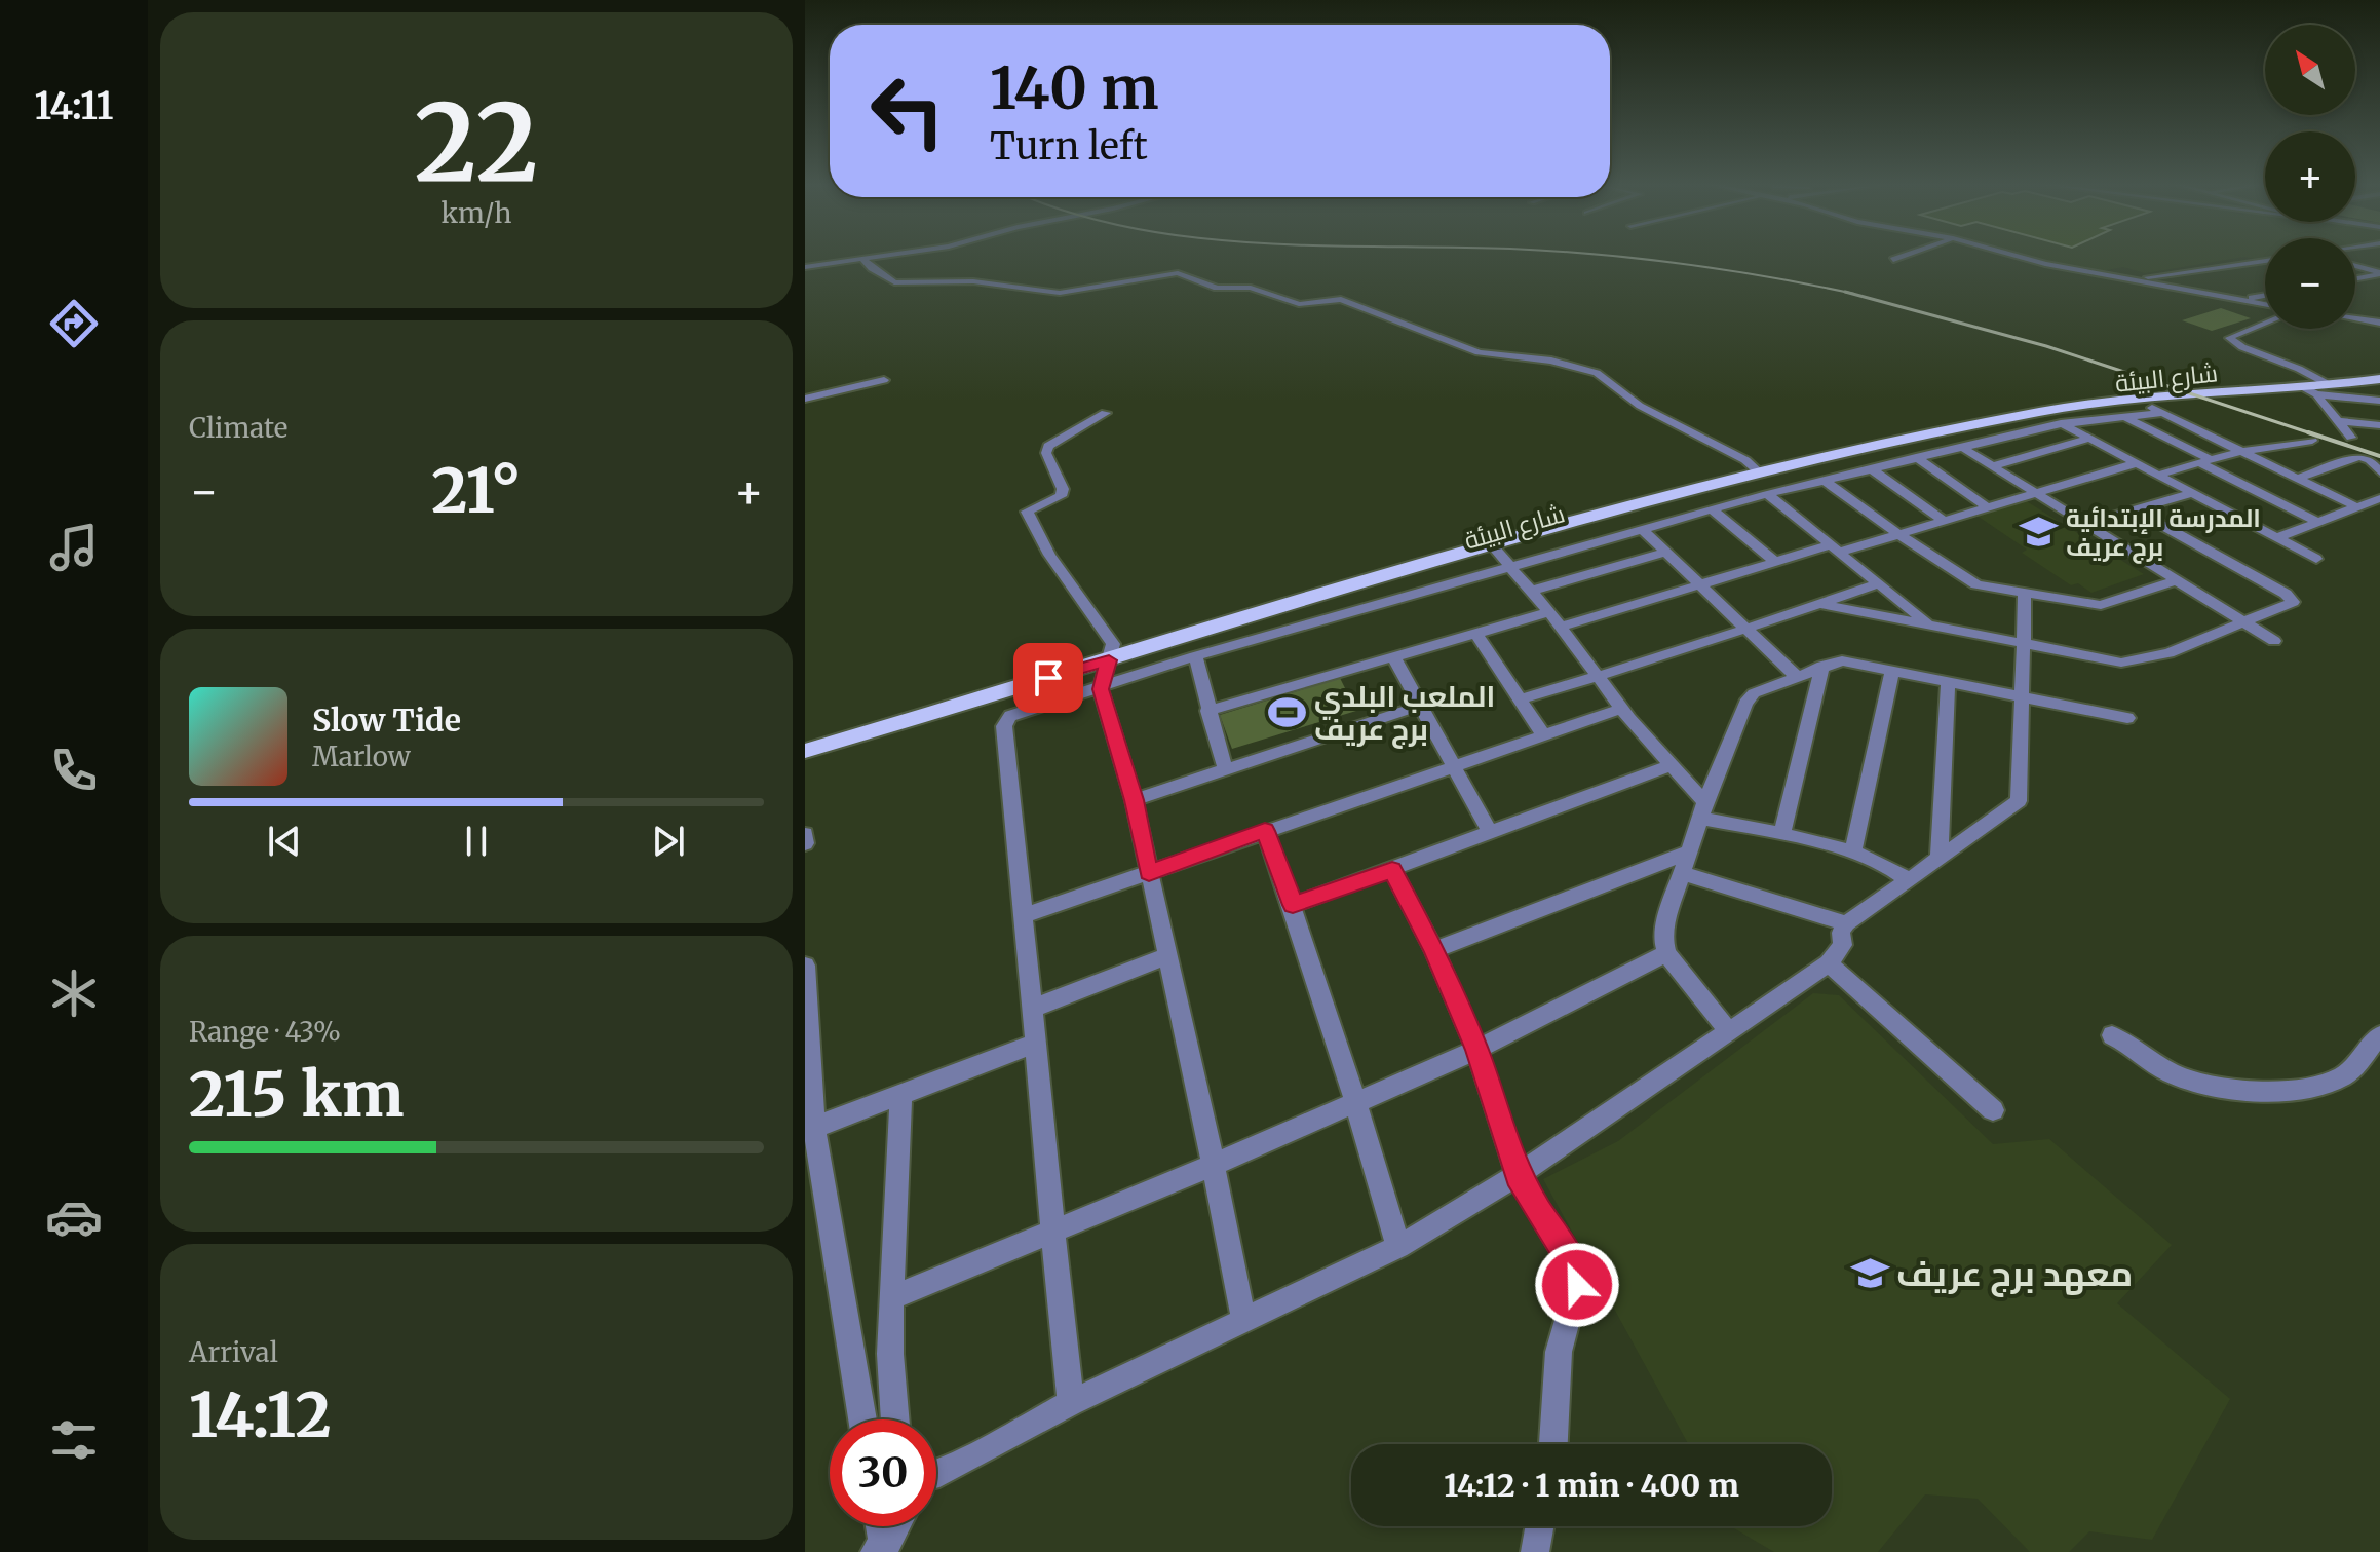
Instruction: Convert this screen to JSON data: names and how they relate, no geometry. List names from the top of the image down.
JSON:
{
  "streets": {
    "main road": ["شارع البيئة"]
  },
  "places": {
    "school or university": ["المدرسة الإبتدائية برج عريف", "معهد برج عريف"],
    "sports": ["الملعب البلدي برج عريف"]
  },
  "north": "top left",
  "page": {
    "tabs": "14:11",
    "tile": [
      ["22", "km/h"],
      "Climate",
      ["Range · 43%", "215 km"],
      ["Arrival", "14:12"]
    ],
    "map_buttons": ["+", "−"],
    "turn": ["140 m", "Turn left"],
    "heat": ["−", "21°", "+"],
    "song": ["Slow Tide", "Marlow"],
    "limit": "30",
    "trip": "14:12 · 1 min · 400 m"
  }
}
